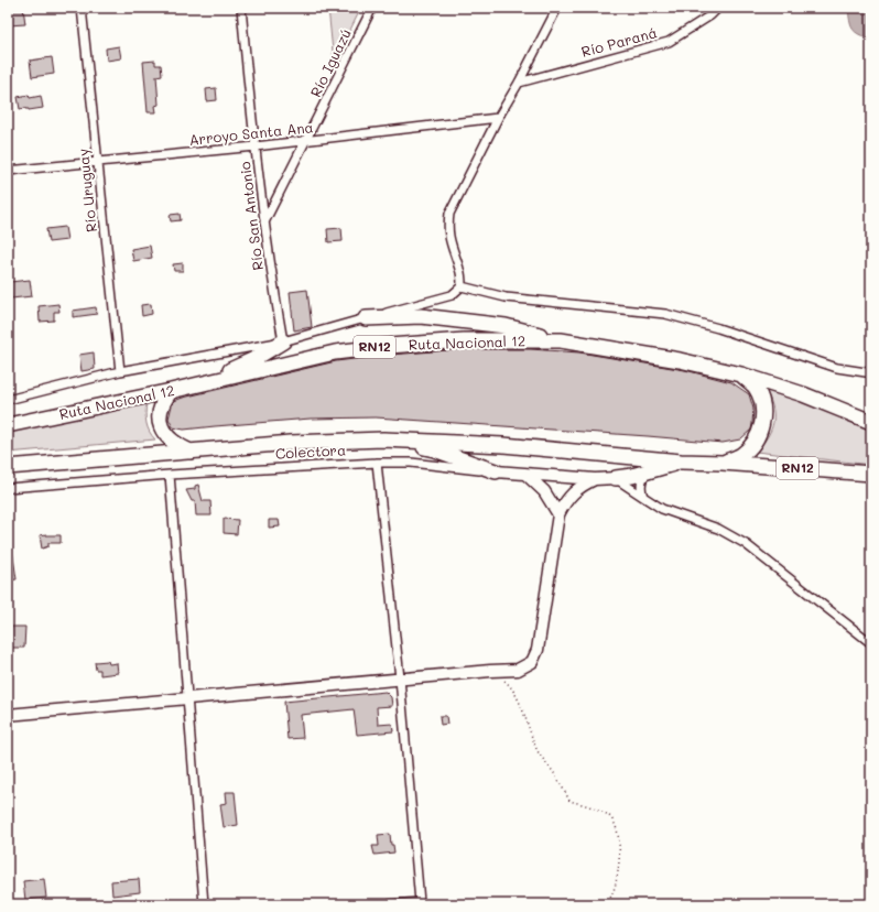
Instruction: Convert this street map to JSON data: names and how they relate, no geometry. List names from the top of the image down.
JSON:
{
  "streets": {
    "highway": ["Ruta Nacional 12", "RN12"],
    "main road": ["Colectora"],
    "street": [
      "Río Paraná",
      "Río Iguazú",
      "Arroyo Santa Ana",
      "Río Uruguay",
      "Río San Antonio"
    ]
  },
  "crossings": [
    ["Río Iguazú", "Arroyo Santa Ana"],
    ["Río Iguazú", "Río San Antonio"],
    ["Arroyo Santa Ana", "Río Uruguay"],
    ["Arroyo Santa Ana", "Río San Antonio"]
  ]
}
